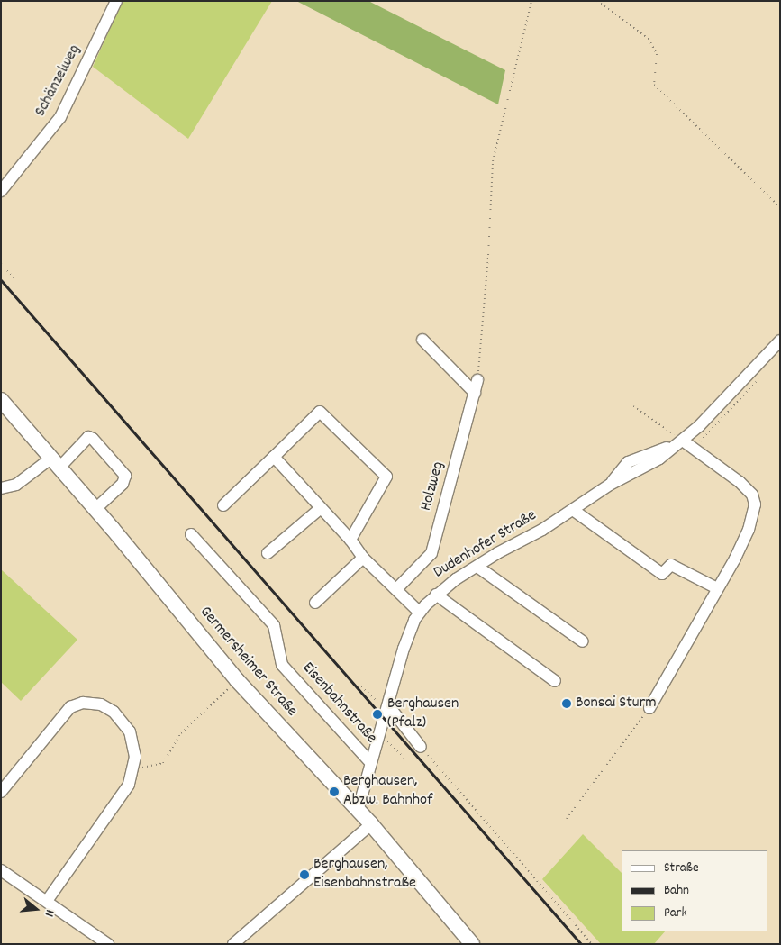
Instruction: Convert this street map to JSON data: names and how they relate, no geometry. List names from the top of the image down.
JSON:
{
  "streets": {
    "main road": ["Germersheimer Straße"],
    "street": [
      "Schänzelweg",
      "Holzweg",
      "Dudenhofer Straße",
      "Eisenbahnstraße"
    ]
  },
  "crossings": [
    ["Dudenhofer Straße", "Germersheimer Straße"],
    ["Dudenhofer Straße", "Eisenbahnstraße"]
  ],
  "places": [
    "Bonsai Sturm",
    "Berghausen (Pfalz)",
    "Berghausen, Abzw. Bahnhof",
    "Berghausen, Eisenbahnstraße"
  ],
  "legend": ["Straße", "Bahn", "Park"],
  "north": "right"
}
